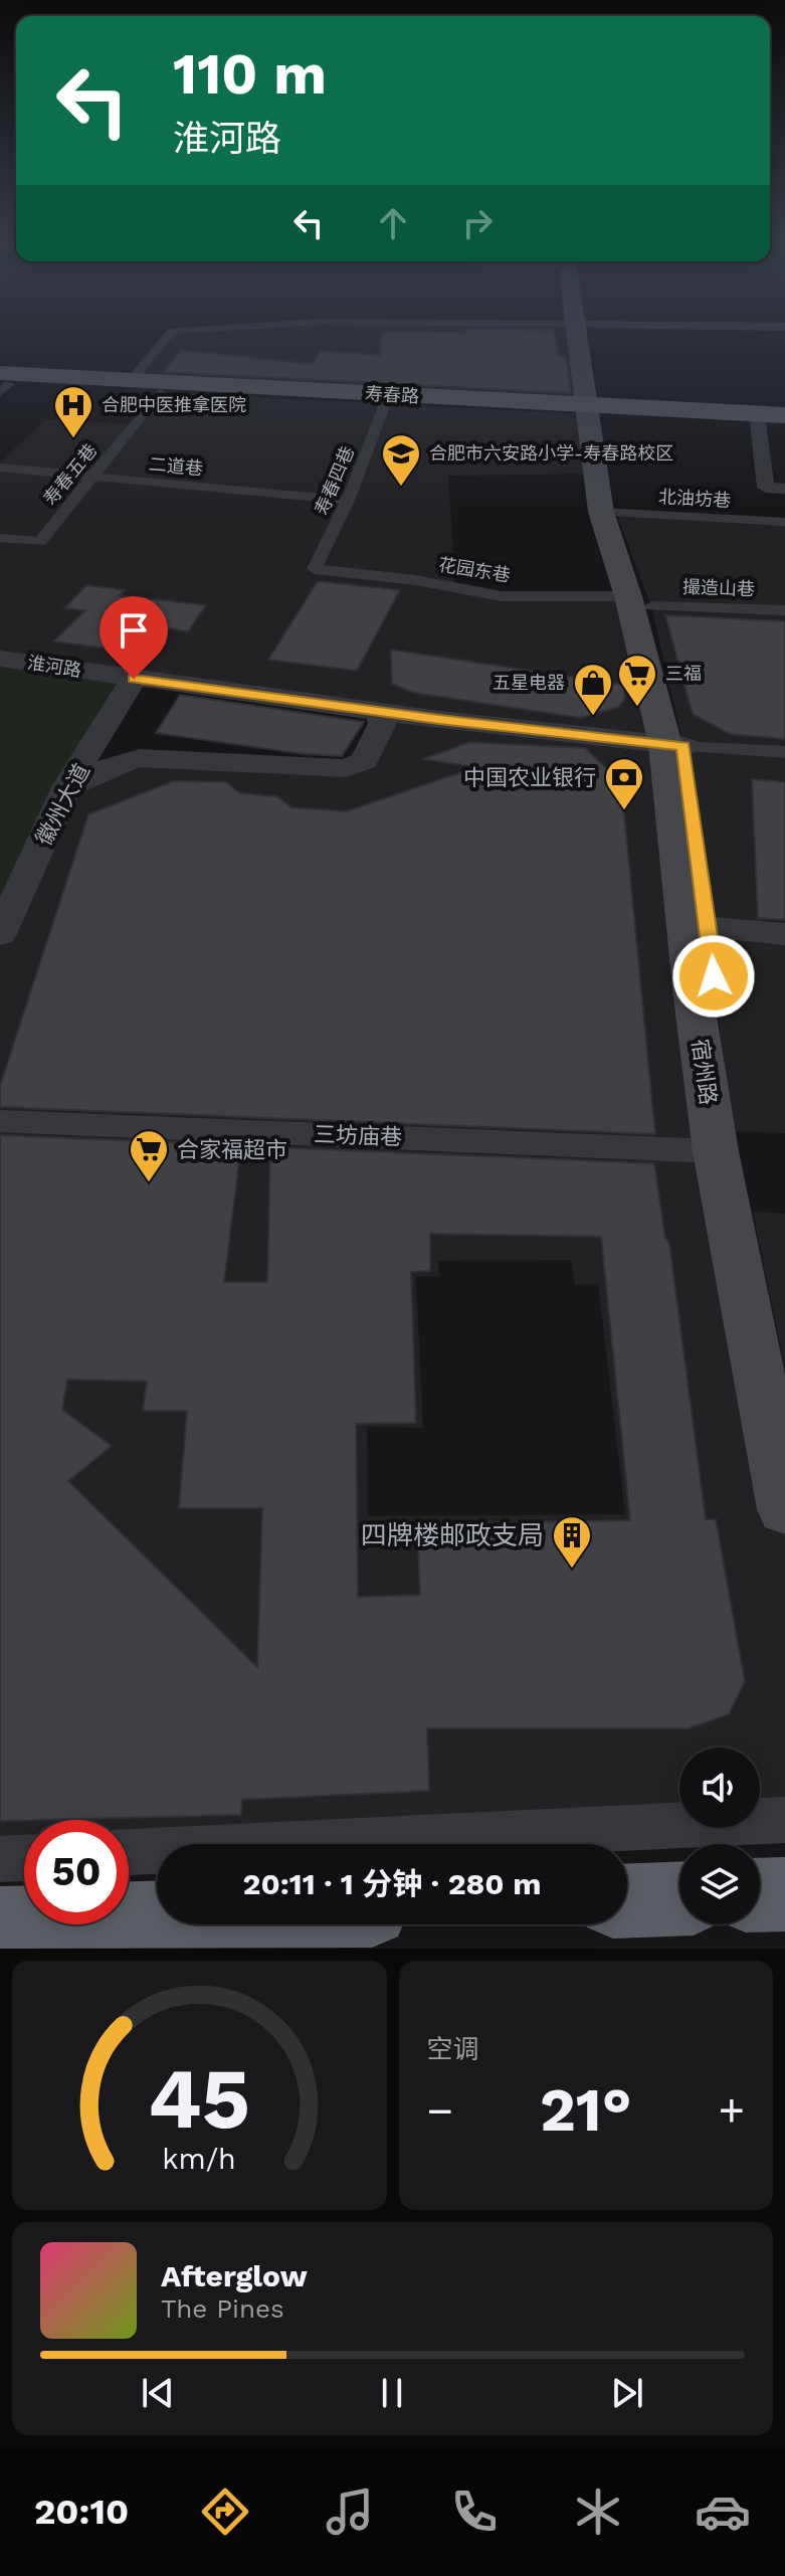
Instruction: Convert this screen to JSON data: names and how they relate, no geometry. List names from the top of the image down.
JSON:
{
  "streets": {
    "main road": ["寿春路", "宿州路"],
    "street": [
      "二道巷",
      "寿春五巷",
      "寿春四巷",
      "北油坊巷",
      "花园东巷",
      "撮造山巷",
      "淮河路",
      "徽州大道",
      "三坊庙巷"
    ]
  },
  "crossings": [
    ["寿春路", "寿春五巷"],
    ["寿春路", "寿春四巷"],
    ["寿春路", "宿州路"],
    ["二道巷", "寿春五巷"],
    ["二道巷", "寿春四巷"],
    ["寿春四巷", "花园东巷"],
    ["北油坊巷", "宿州路"],
    ["花园东巷", "撮造山巷"],
    ["花园东巷", "宿州路"],
    ["撮造山巷", "宿州路"],
    ["淮河路", "徽州大道"],
    ["淮河路", "宿州路"],
    ["宿州路", "三坊庙巷"]
  ],
  "places": {
    "hospital": ["合肥中医推拿医院"],
    "school or university": ["合肥市六安路小学-寿春路校区"],
    "supermarket": ["三福", "合家福超市"],
    "shop": ["五星电器"],
    "bank": ["中国农业银行"],
    "building": ["四牌楼邮政支局"]
  },
  "page": {
    "turn": ["110 m", "淮河路"],
    "limit": "50",
    "trip": "20:11 · 1 分钟 · 280 m",
    "tile": "空调",
    "heat": ["−", "21°", "+"],
    "song": ["Afterglow", "The Pines"],
    "tabs": "20:10",
    "gauge": ["45", "km/h"]
  }
}
